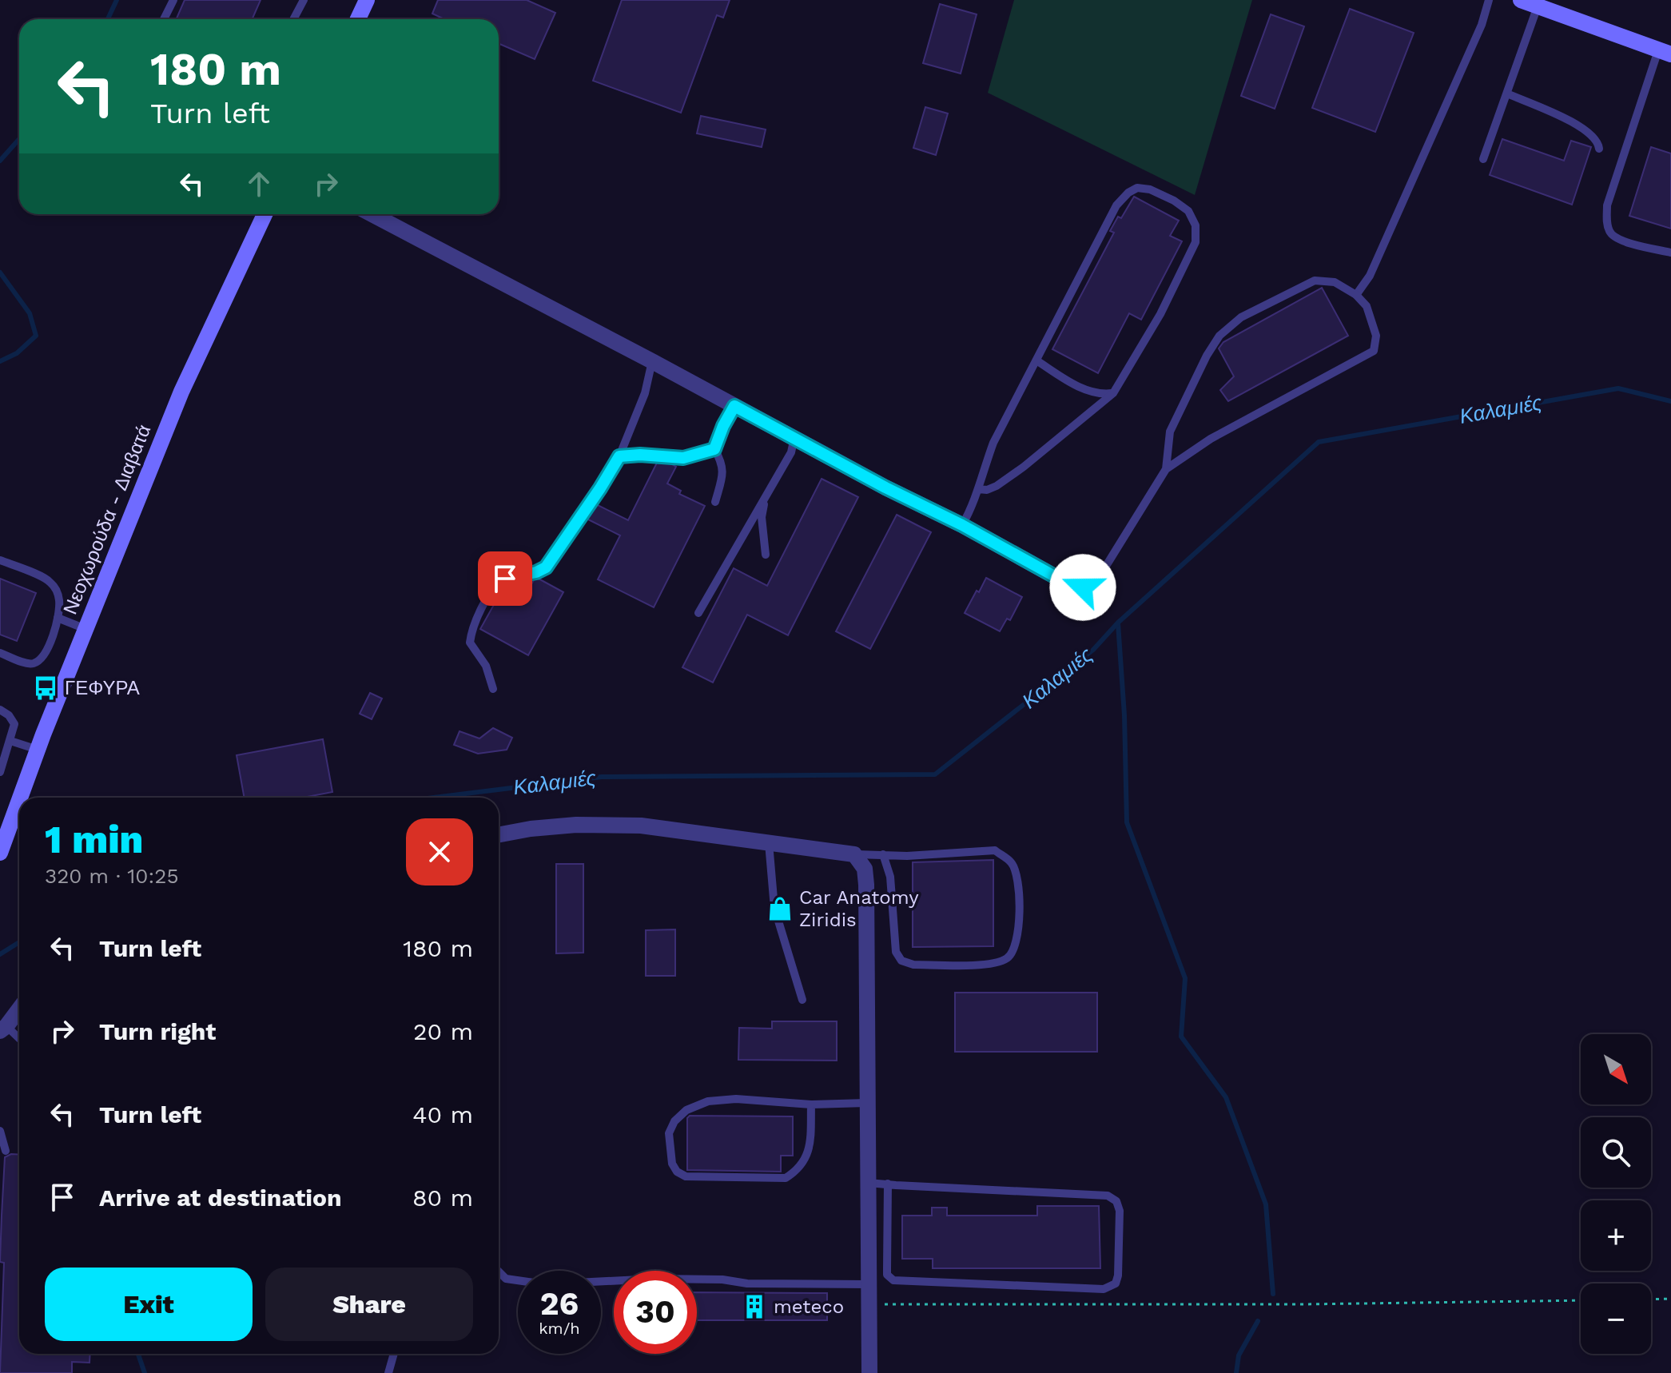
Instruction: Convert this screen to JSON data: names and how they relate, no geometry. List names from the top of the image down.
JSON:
{
  "streets": {
    "street": ["Νεοχωρούδα - Διαβατά"]
  },
  "water": ["Καλαμιές"],
  "places": {
    "bus stop": ["ΓΕΦΥΡΑ"],
    "shop": ["Car Anatomy Ziridis"],
    "building": ["meteco"]
  },
  "north": "bottom right",
  "page": {
    "turn": ["180 m", "Turn left"],
    "heading": ["1 min", "320 m · 10:25"],
    "list": [
      {
        "name": "Turn left",
        "value": "180 m"
      },
      {
        "name": "Turn right",
        "value": "20 m"
      },
      {
        "name": "Turn left",
        "value": "40 m"
      },
      {
        "name": "Arrive at destination",
        "value": "80 m"
      }
    ],
    "map_buttons": ["+", "−"],
    "buttons": ["Exit", "Share"],
    "speed": "26 km/h",
    "limit": "30"
  }
}
